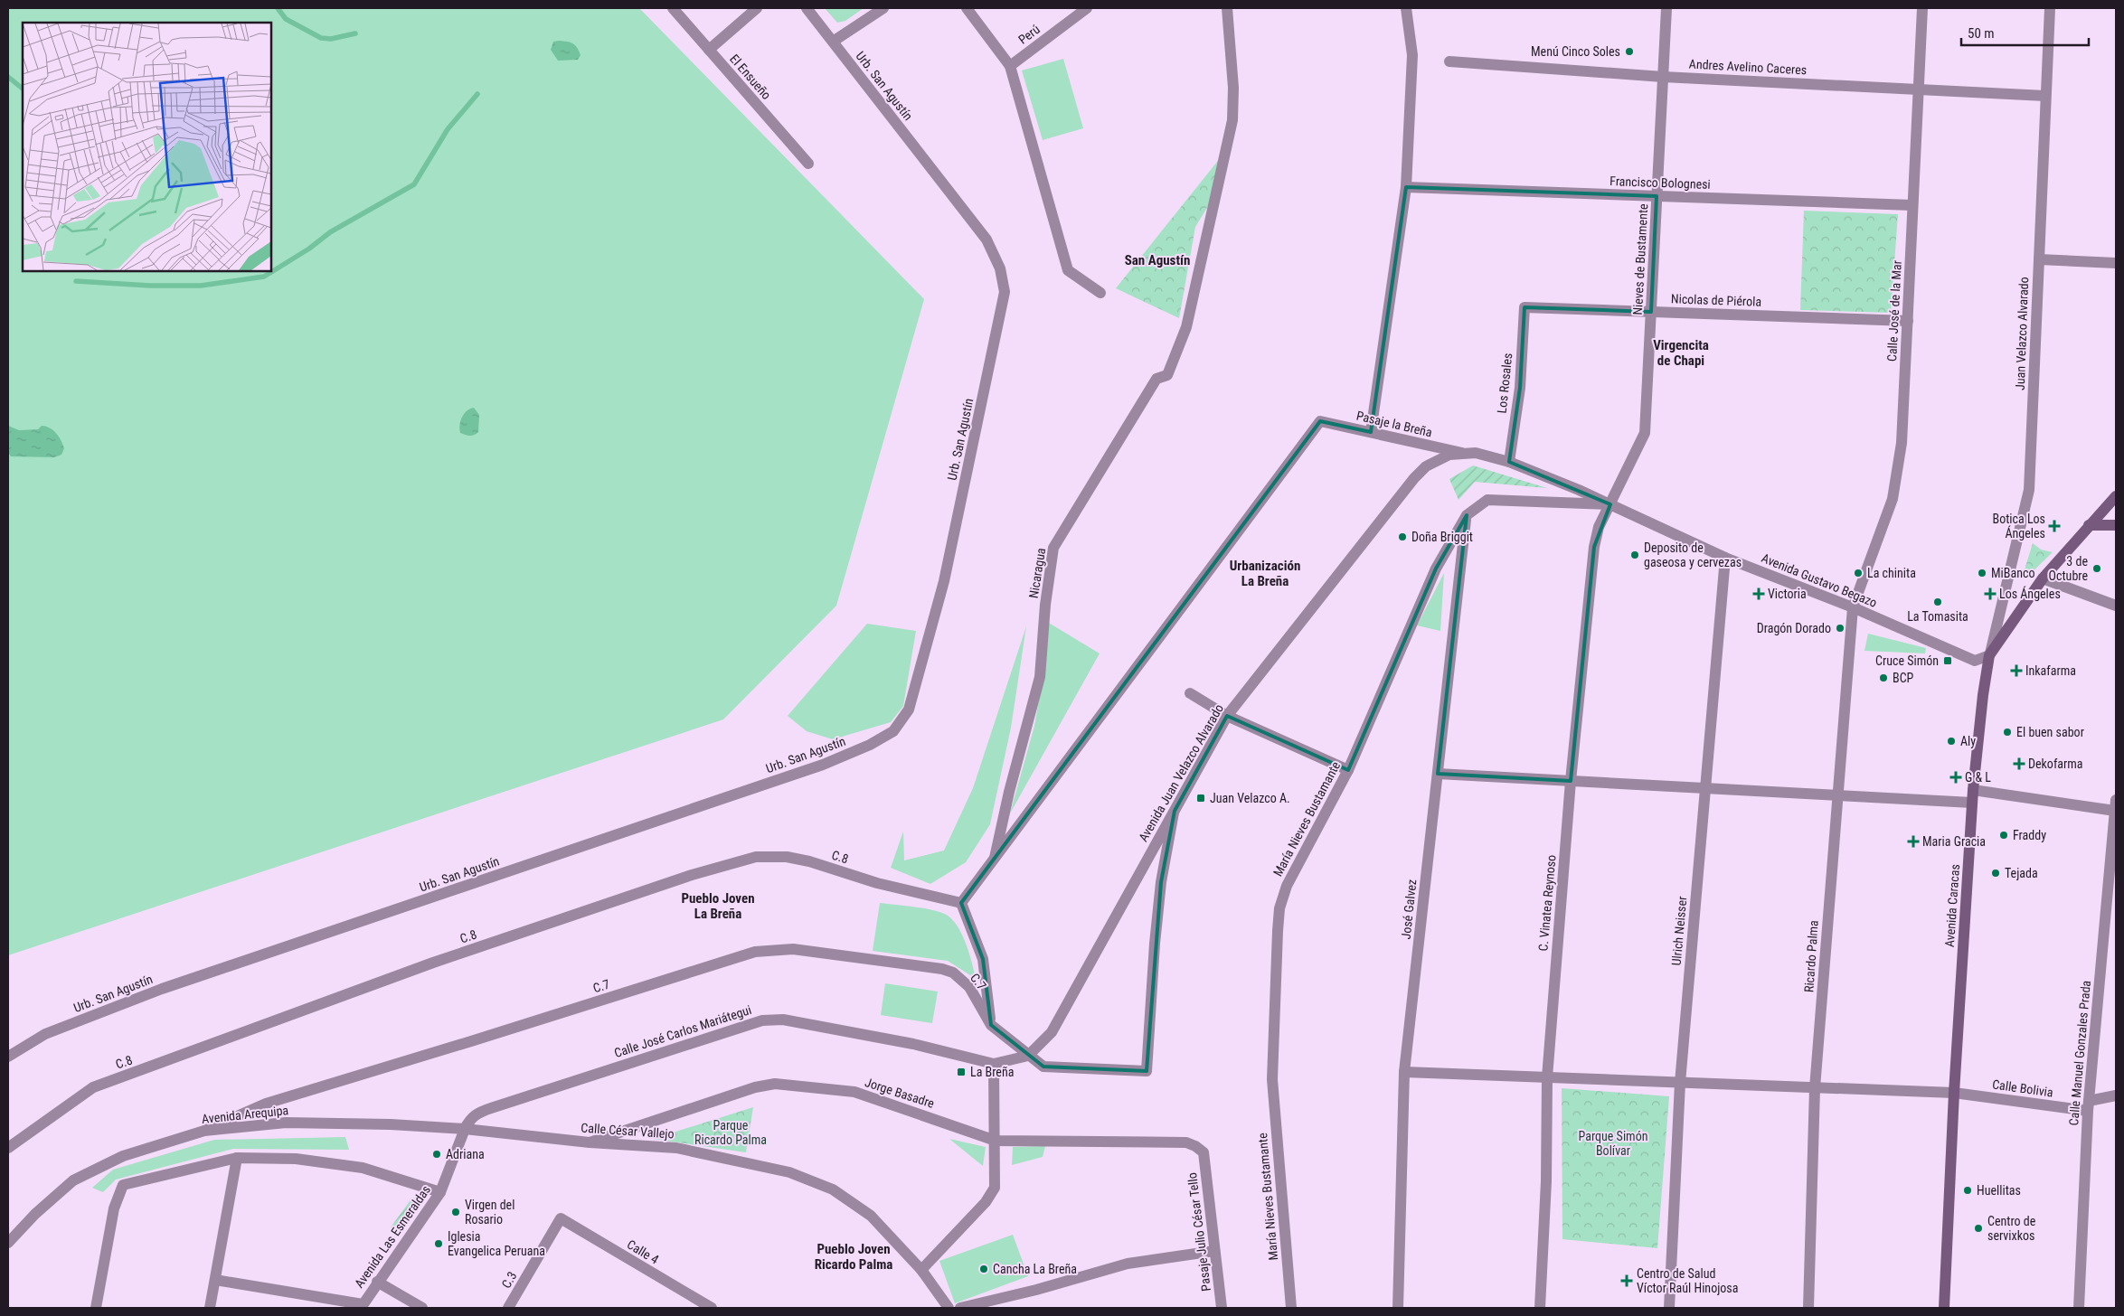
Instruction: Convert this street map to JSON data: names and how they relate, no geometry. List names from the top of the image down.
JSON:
{
  "streets": {
    "main road": ["Avenida Caracas"],
    "street": [
      "Perú",
      "Andres Avelino Caceres",
      "El Ensueño",
      "Urb. San Agustín",
      "Francisco Bolognesi",
      "Nieves de Bustamente",
      "Nicolas de Piérola",
      "Calle José de la Mar",
      "Juan Velazco Alvarado",
      "Los Rosales",
      "Pasaje la Breña",
      "Nicaragua",
      "Avenida Gustavo Begazo",
      "Avenida Juan Velazco Alvarado",
      "María Nieves Bustamante",
      "C.8",
      "C. Vinatea Reynoso",
      "José Galvez",
      "Ulrich Neisser",
      "Ricardo Palma",
      "C.7",
      "Calle José Carlos Mariátegui",
      "Calle Manuel Gonzales Prada",
      "Calle Bolivia",
      "Jorge Basadre",
      "Avenida Arequipa",
      "Calle César Vallejo",
      "Pasaje Julio César Tello",
      "Avenida Las Esmeraldas",
      "Calle 4",
      "C.3"
    ]
  },
  "crossings": [
    ["Andres Avelino Caceres", "Nieves de Bustamente"],
    ["Andres Avelino Caceres", "Calle José de la Mar"],
    ["Andres Avelino Caceres", "Juan Velazco Alvarado"],
    ["Francisco Bolognesi", "Nieves de Bustamente"],
    ["Francisco Bolognesi", "Calle José de la Mar"],
    ["Nieves de Bustamente", "Nicolas de Piérola"],
    ["Nieves de Bustamente", "Avenida Gustavo Begazo"],
    ["Nieves de Bustamente", "María Nieves Bustamante"],
    ["Nieves de Bustamente", "C. Vinatea Reynoso"],
    ["Nicolas de Piérola", "Calle José de la Mar"],
    ["Nicolas de Piérola", "Los Rosales"],
    ["Calle José de la Mar", "Avenida Gustavo Begazo"],
    ["Calle José de la Mar", "Ricardo Palma"],
    ["Juan Velazco Alvarado", "Avenida Gustavo Begazo"],
    ["Juan Velazco Alvarado", "Avenida Caracas"],
    ["Los Rosales", "Avenida Gustavo Begazo"],
    ["Pasaje la Breña", "Nicaragua"],
    ["Pasaje la Breña", "Avenida Gustavo Begazo"],
    ["Pasaje la Breña", "Avenida Juan Velazco Alvarado"],
    ["Avenida Gustavo Begazo", "Avenida Juan Velazco Alvarado"],
    ["Avenida Gustavo Begazo", "María Nieves Bustamante"],
    ["Avenida Gustavo Begazo", "C. Vinatea Reynoso"],
    ["Avenida Gustavo Begazo", "Avenida Caracas"],
    ["Avenida Gustavo Begazo", "Ulrich Neisser"],
    ["Avenida Gustavo Begazo", "Ricardo Palma"],
    ["Avenida Juan Velazco Alvarado", "Calle José Carlos Mariátegui"],
    ["María Nieves Bustamante", "C. Vinatea Reynoso"],
    ["María Nieves Bustamante", "José Galvez"],
    ["C. Vinatea Reynoso", "Calle Bolivia"],
    ["Avenida Caracas", "Calle Bolivia"],
    ["José Galvez", "Calle Bolivia"],
    ["Ulrich Neisser", "Calle Bolivia"],
    ["Ricardo Palma", "Calle Bolivia"],
    ["C.7", "Avenida Arequipa"],
    ["Calle José Carlos Mariátegui", "Avenida Arequipa"],
    ["Calle José Carlos Mariátegui", "Calle César Vallejo"],
    ["Calle José Carlos Mariátegui", "Avenida Las Esmeraldas"],
    ["Calle Manuel Gonzales Prada", "Calle Bolivia"],
    ["Jorge Basadre", "Calle César Vallejo"],
    ["Jorge Basadre", "Pasaje Julio César Tello"],
    ["Avenida Arequipa", "Calle César Vallejo"],
    ["Avenida Arequipa", "Avenida Las Esmeraldas"],
    ["Calle César Vallejo", "Avenida Las Esmeraldas"],
    ["Calle 4", "C.3"]
  ],
  "districts": [
    "San Agustín",
    "Virgencita de Chapi",
    "Urbanización La Breña",
    "Pueblo Joven La Breña",
    "Pueblo Joven Ricardo Palma"
  ],
  "parks": ["Parque Ricardo Palma", "Parque Simón Bolívar"],
  "places": {
    "other": [
      "Menú Cinco Soles",
      "Doña Briggit",
      "Deposito de gaseosa y cervezas",
      "3 de Octubre",
      "La chinita",
      "MiBanco",
      "La Tomasita",
      "Dragón Dorado",
      "BCP",
      "El buen sabor",
      "Aly",
      "Fraddy",
      "Tejada",
      "Adriana",
      "Huellitas",
      "Virgen del Rosario",
      "Centro de servixkos",
      "Iglesia Evangelica Peruana",
      "Cancha La Breña"
    ],
    "health": [
      "Botica Los Ángeles",
      "Victoria",
      "Los Ángeles",
      "Inkafarma",
      "Dekofarma",
      "G & L",
      "Maria Gracia",
      "Centro de Salud Víctor Raúl Hinojosa"
    ],
    "transit": ["Cruce Simón", "Juan Velazco A.", "La Breña"]
  },
  "scale_bar": "50 m"
}
